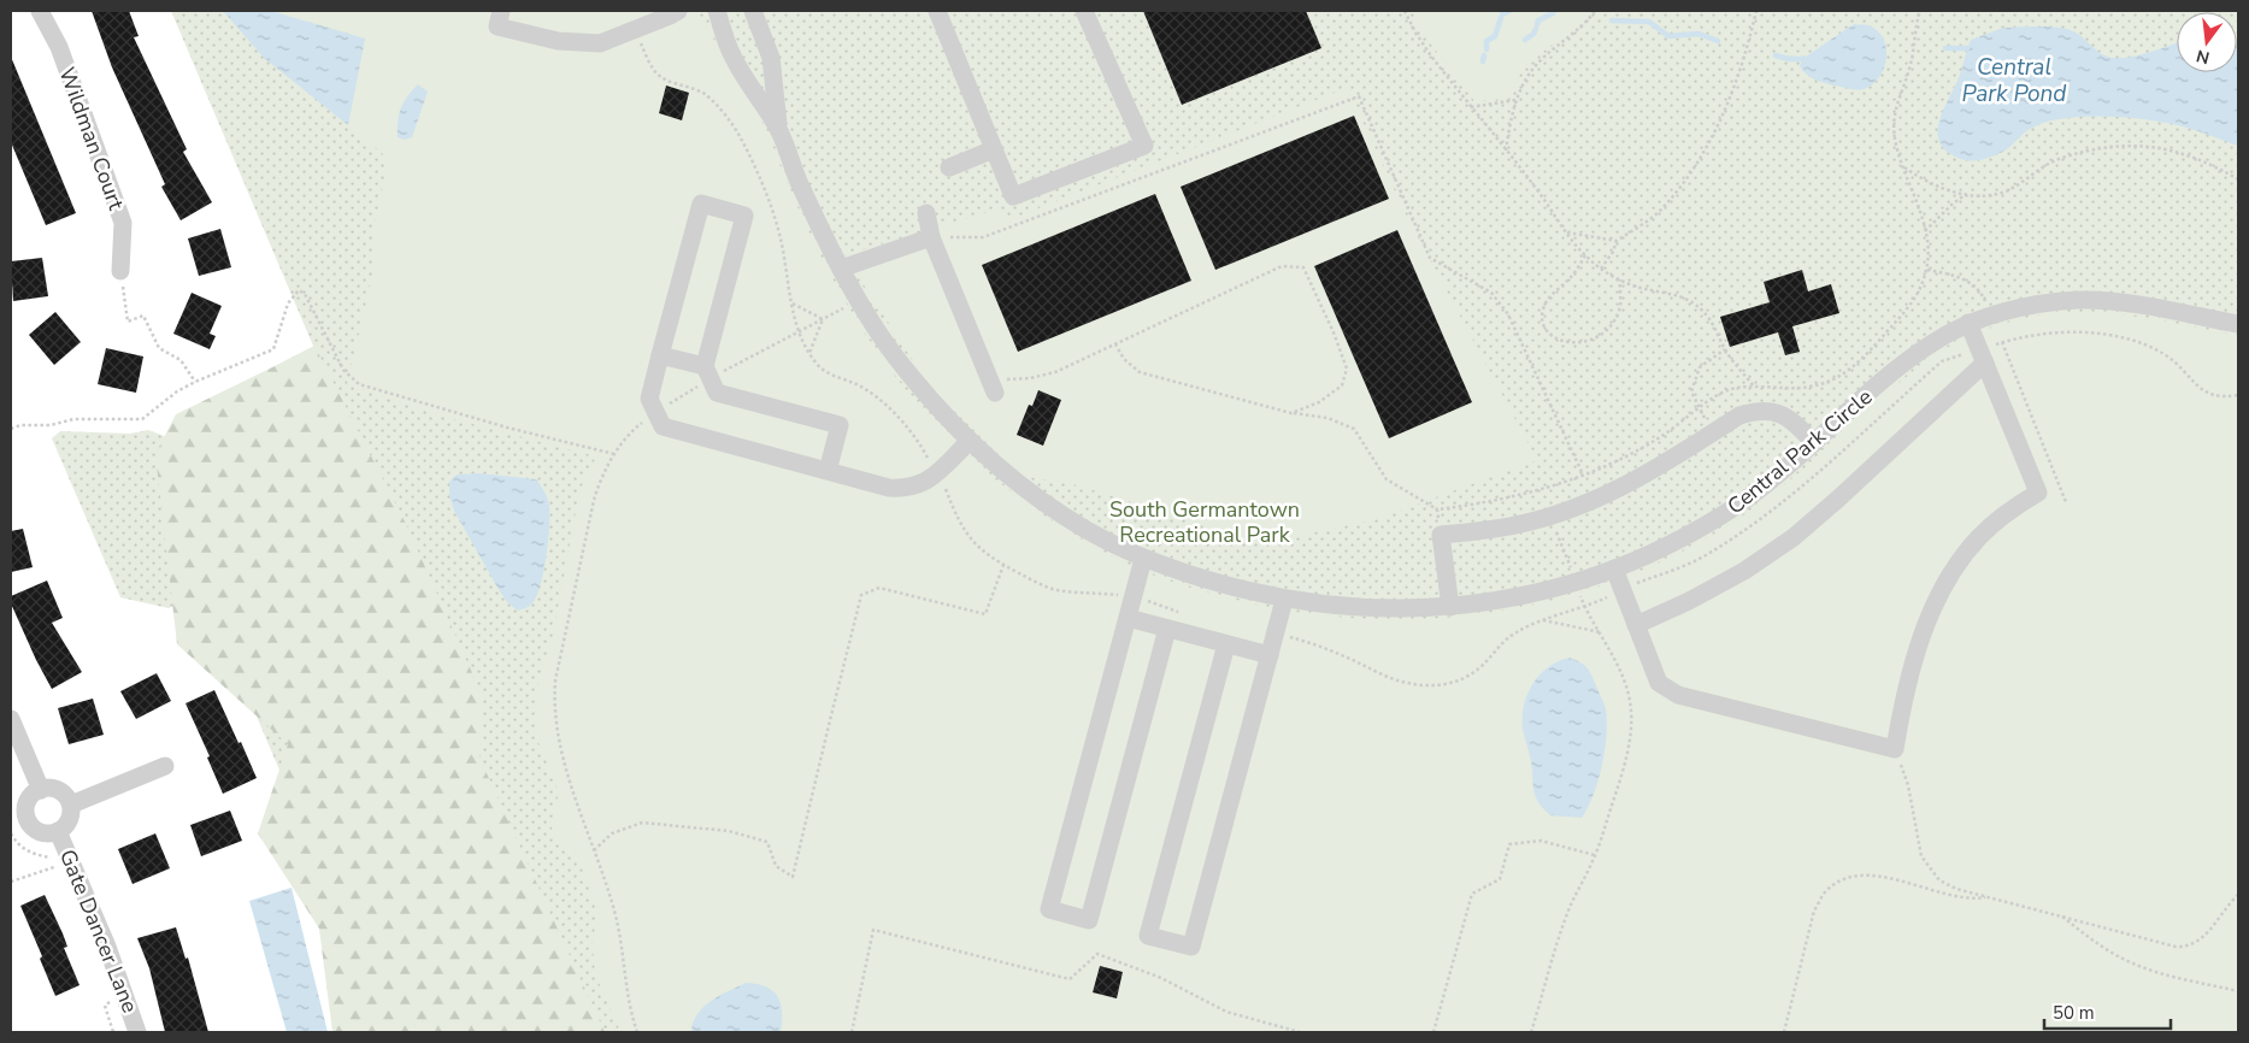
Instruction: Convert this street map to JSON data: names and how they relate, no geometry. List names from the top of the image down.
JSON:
{
  "streets": {
    "street": ["Wildman Court", "Central Park Circle", "Gate Dancer Lane"]
  },
  "water": ["Central Park Pond"],
  "parks": ["South Germantown Recreational Park"],
  "scale_bar": "50 m",
  "north": "bottom"
}
